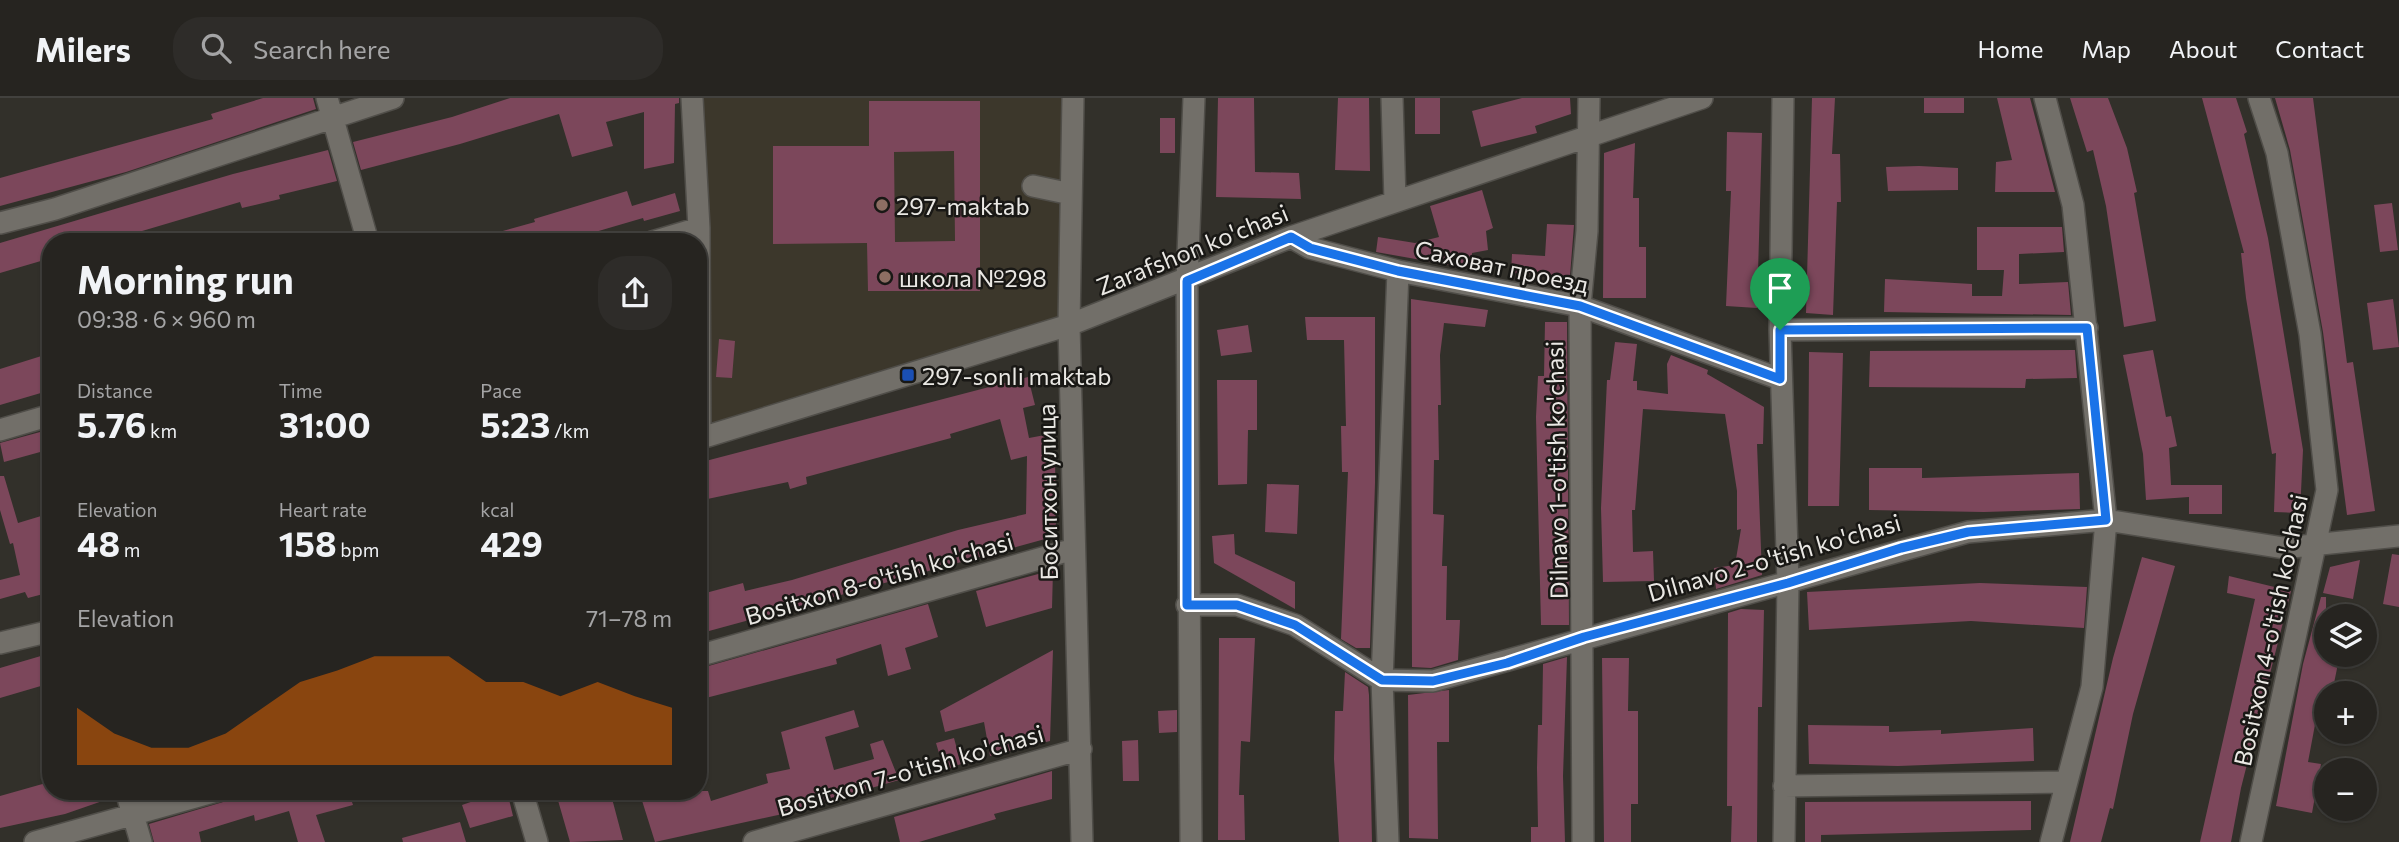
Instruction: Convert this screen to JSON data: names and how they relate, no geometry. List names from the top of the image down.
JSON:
{
  "streets": {
    "street": [
      "Zarafshon ko'chasi",
      "Саховат проезд",
      "Dilnavo 1-o'tish ko'chasi",
      "Боситхон улица",
      "Dilnavo 2-o'tish ko'chasi",
      "Bositxon 8-o'tish ko'chasi",
      "Bositxon 4-o'tish ko'chasi",
      "Bositxon 7-o'tish ko'chasi"
    ]
  },
  "crossings": [
    ["Zarafshon ko'chasi", "Саховат проезд"],
    ["Zarafshon ko'chasi", "Dilnavo 1-o'tish ko'chasi"],
    ["Zarafshon ko'chasi", "Боситхон улица"],
    ["Саховат проезд", "Dilnavo 1-o'tish ko'chasi"],
    ["Dilnavo 1-o'tish ko'chasi", "Dilnavo 2-o'tish ko'chasi"],
    ["Боситхон улица", "Bositxon 8-o'tish ko'chasi"],
    ["Боситхон улица", "Bositxon 7-o'tish ko'chasi"],
    ["Dilnavo 2-o'tish ko'chasi", "Bositxon 4-o'tish ko'chasi"]
  ],
  "places": {
    "other": ["297-maktab", "школа №298"],
    "transit": ["297-sonli maktab"]
  },
  "page": {
    "header": "Milers",
    "search": "Search here",
    "nav": [
      "Home",
      "Map",
      "About",
      "Contact"
    ],
    "heading": ["Morning run", "09:38 · 6 × 960 m"],
    "stats": [
      ["Distance", "5.76 km"],
      ["Time", "31:00"],
      ["Pace", "5:23 /km"],
      ["Elevation", "48 m"],
      ["Heart rate", "158 bpm"],
      ["kcal", "429"]
    ],
    "chart": ["Elevation", "71–78 m"],
    "map_buttons": ["+", "−"]
  }
}
